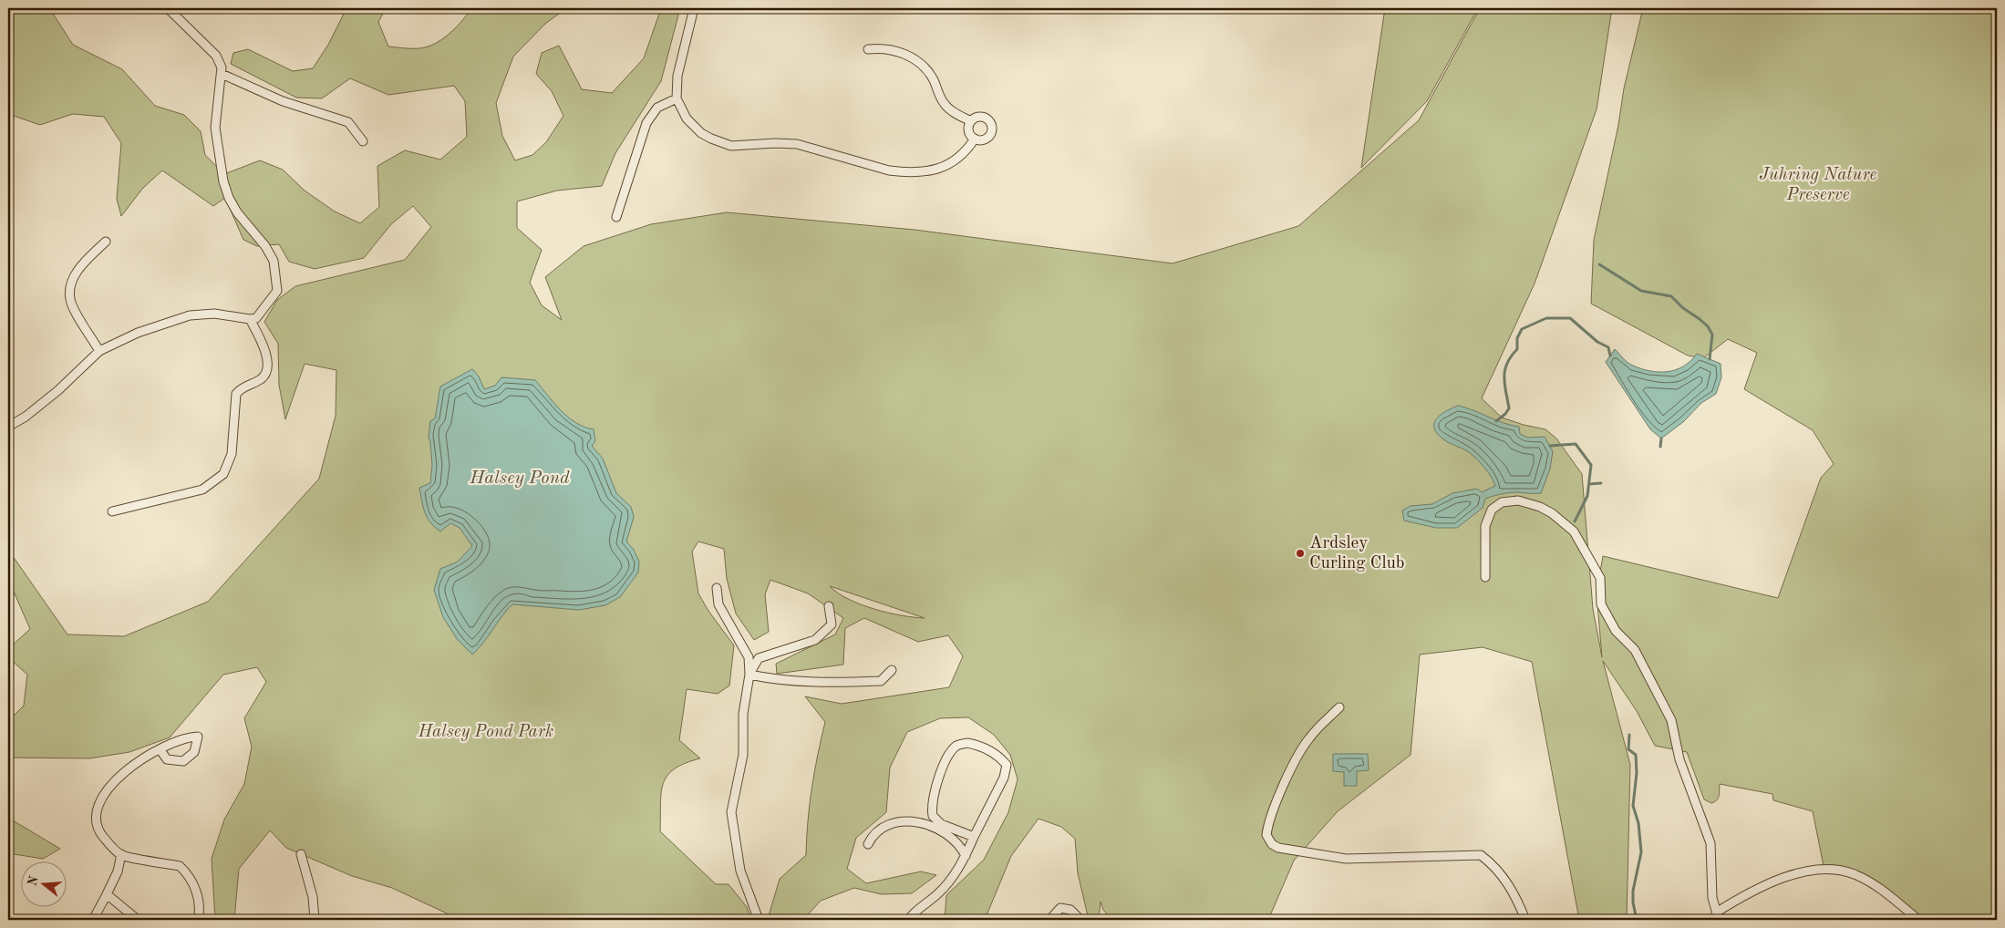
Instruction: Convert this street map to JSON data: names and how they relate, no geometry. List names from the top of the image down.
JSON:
{
  "water": ["Halsey Pond"],
  "parks": ["Juhring Nature Preserve", "Halsey Pond Park"],
  "places": ["Ardsley Curling Club"],
  "north": "left"
}
